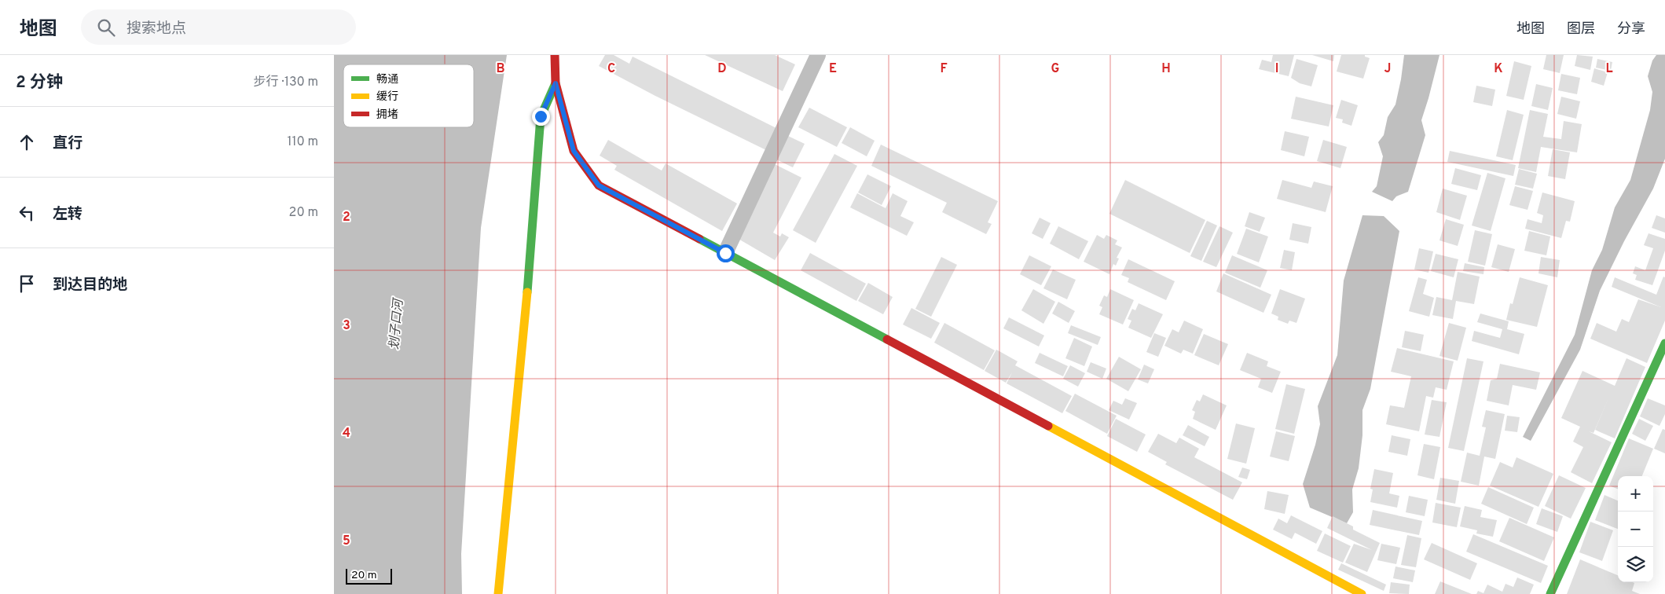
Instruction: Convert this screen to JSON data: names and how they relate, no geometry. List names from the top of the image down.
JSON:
{
  "water": ["划子口河"],
  "legend": ["畅通", "缓行", "拥堵"],
  "scale_bar": "20 m",
  "page": {
    "header": "地图",
    "search": "搜索地点",
    "nav": ["地图", "图层", "分享"],
    "heading": ["2 分钟", "步行 · 130 m"],
    "list": [
      ["直行", "110 m"],
      ["左转", "20 m"],
      "到达目的地"
    ],
    "map_buttons": ["+", "−"],
    "scale": "20 m"
  },
  "grid": {
    "columns": [
      "B",
      "C",
      "D",
      "E",
      "F",
      "G",
      "H",
      "I",
      "J",
      "K",
      "L"
    ],
    "rows": [
      "2",
      "3",
      "4",
      "5"
    ]
  }
}
